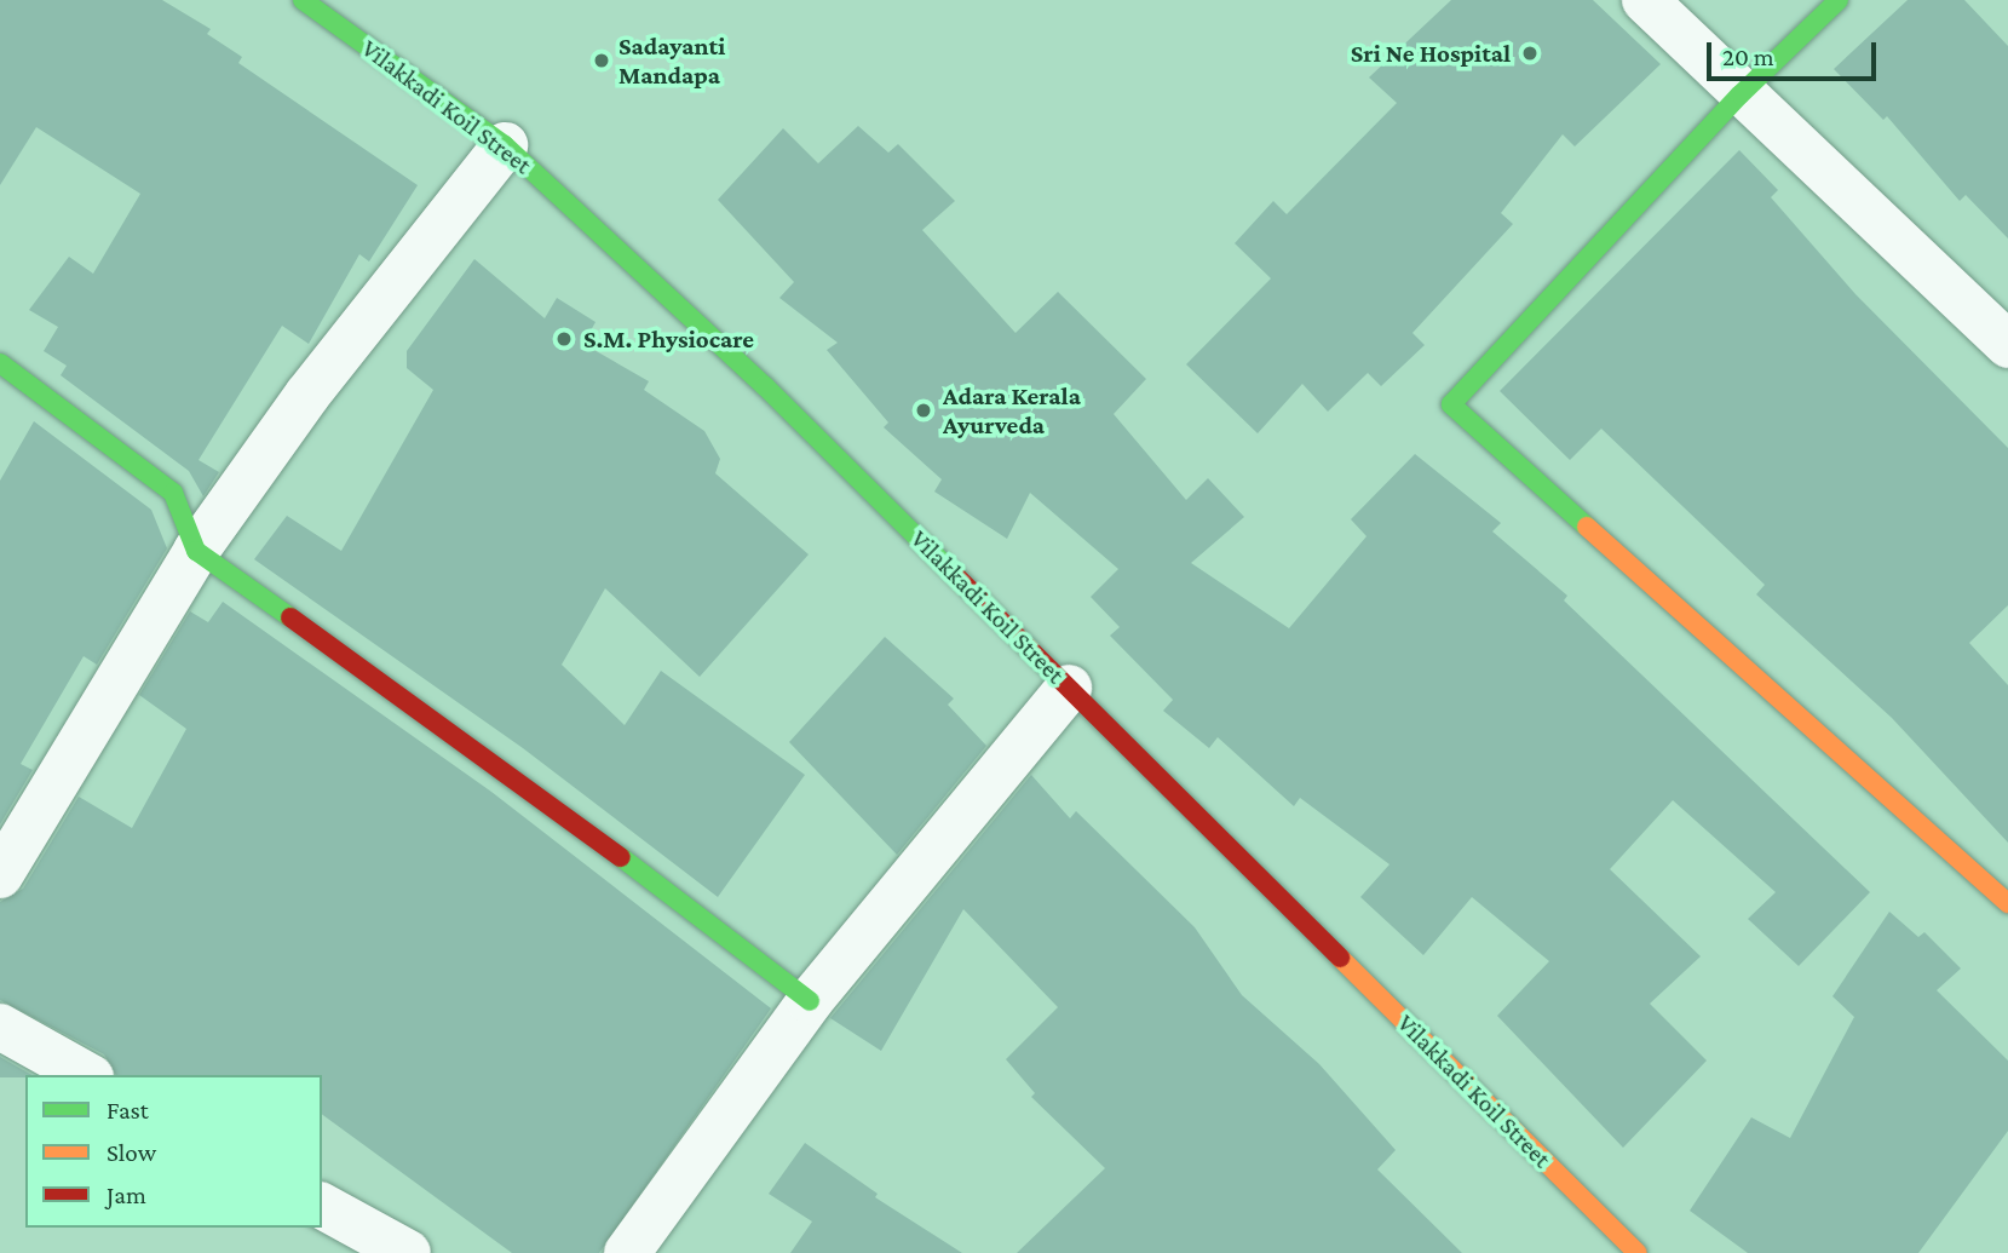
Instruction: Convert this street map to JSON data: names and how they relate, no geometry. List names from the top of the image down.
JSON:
{
  "streets": {
    "street": ["Vilakkadi Koil Street"]
  },
  "places": [
    "Sri Ne Hospital",
    "Sadayanti Mandapa",
    "S.M. Physiocare",
    "Adara Kerala Ayurveda"
  ],
  "legend": ["Fast", "Slow", "Jam"],
  "scale_bar": "20 m"
}
